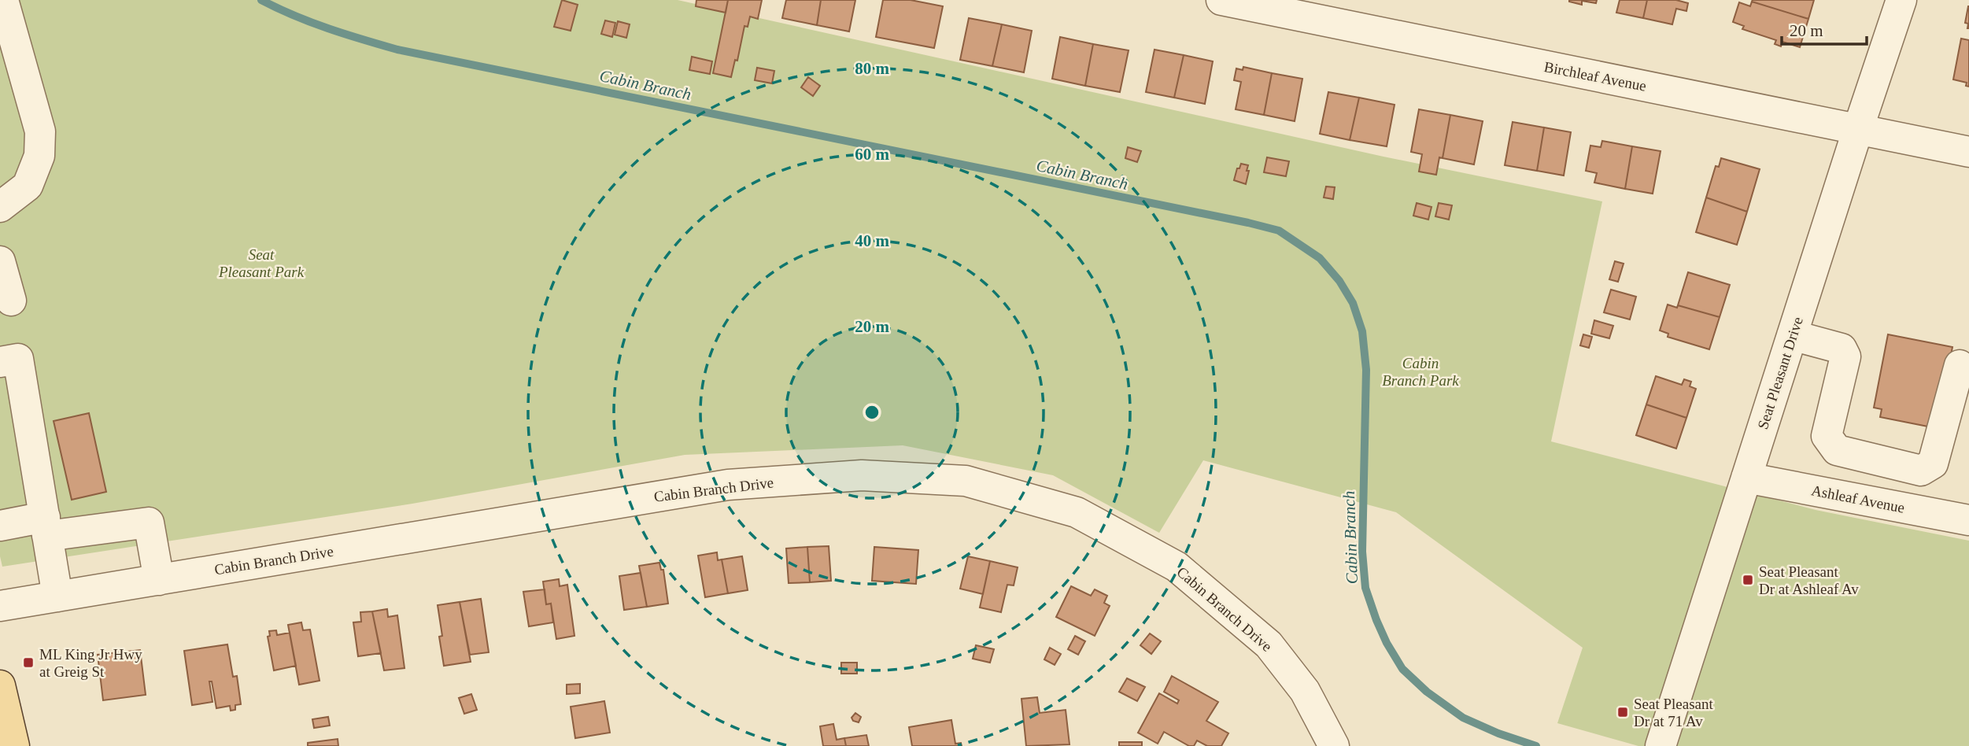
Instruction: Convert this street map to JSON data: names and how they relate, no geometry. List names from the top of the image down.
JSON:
{
  "streets": {
    "street": [
      "Birchleaf Avenue",
      "Seat Pleasant Drive",
      "Cabin Branch Drive",
      "Ashleaf Avenue"
    ]
  },
  "crossings": [
    ["Birchleaf Avenue", "Seat Pleasant Drive"],
    ["Seat Pleasant Drive", "Ashleaf Avenue"]
  ],
  "water": ["Cabin Branch"],
  "parks": ["Seat Pleasant Park", "Cabin Branch Park"],
  "places": {
    "transit": ["Seat Pleasant Dr at Ashleaf Av", "ML King Jr Hwy at Greig St", "Seat Pleasant Dr at 71 Av"]
  },
  "scale_bar": "20 m",
  "rings": [
    "80 m",
    "60 m",
    "40 m",
    "20 m"
  ]
}
